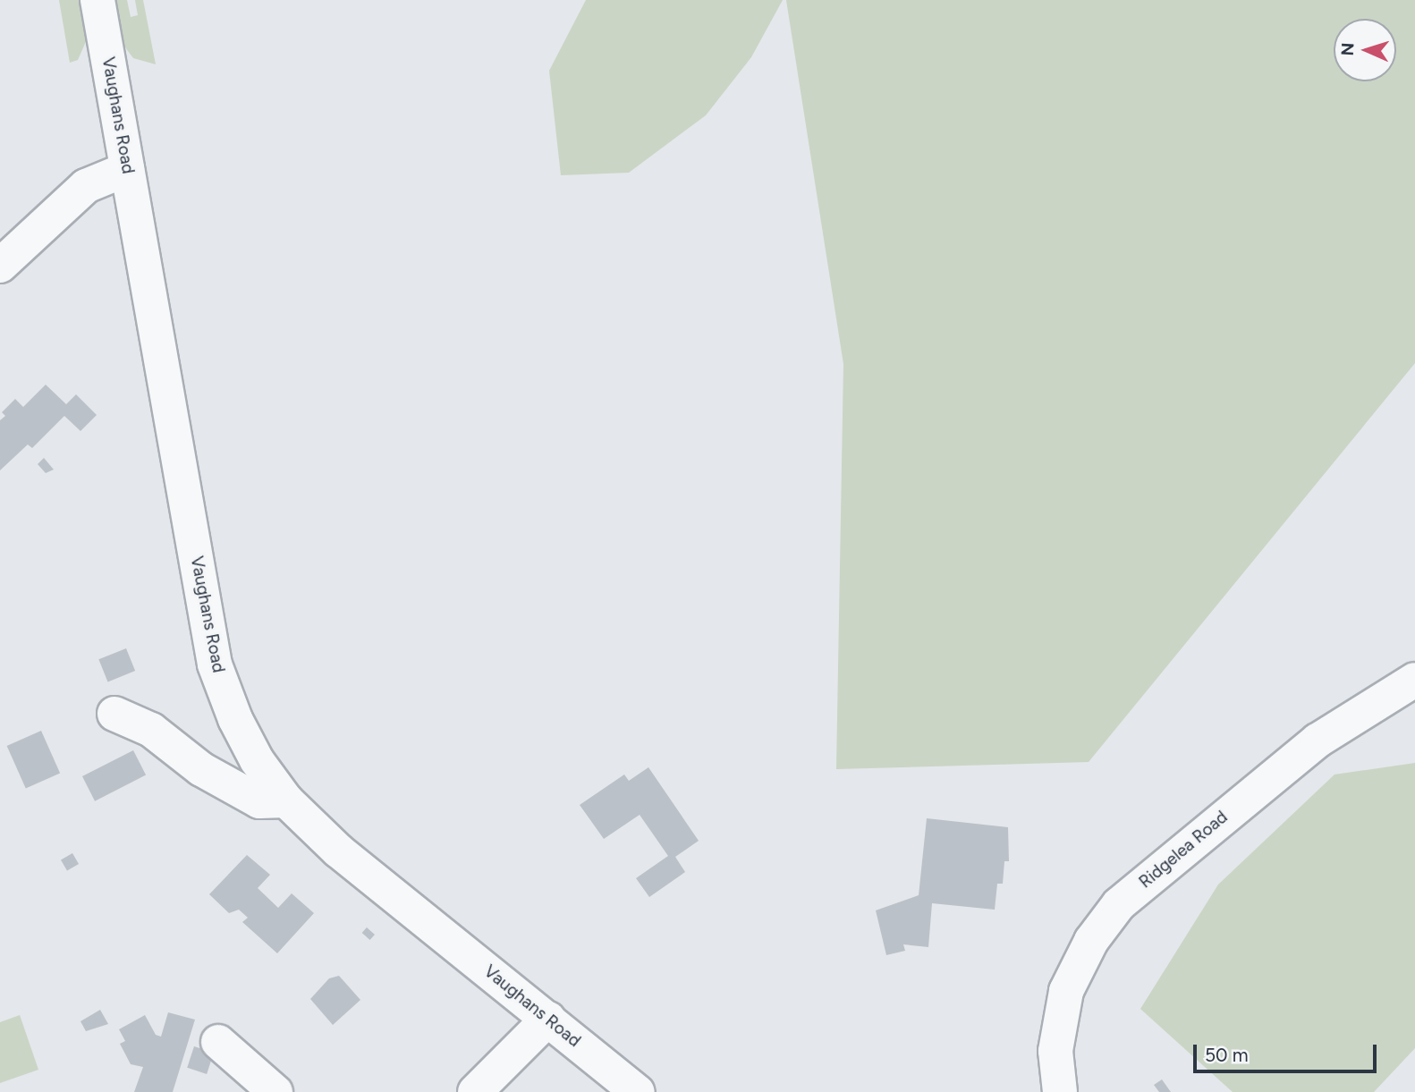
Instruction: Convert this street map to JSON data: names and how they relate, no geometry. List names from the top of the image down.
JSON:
{
  "streets": {
    "street": ["Vaughans Road", "Ridgelea Road"]
  },
  "scale_bar": "50 m",
  "north": "left"
}
